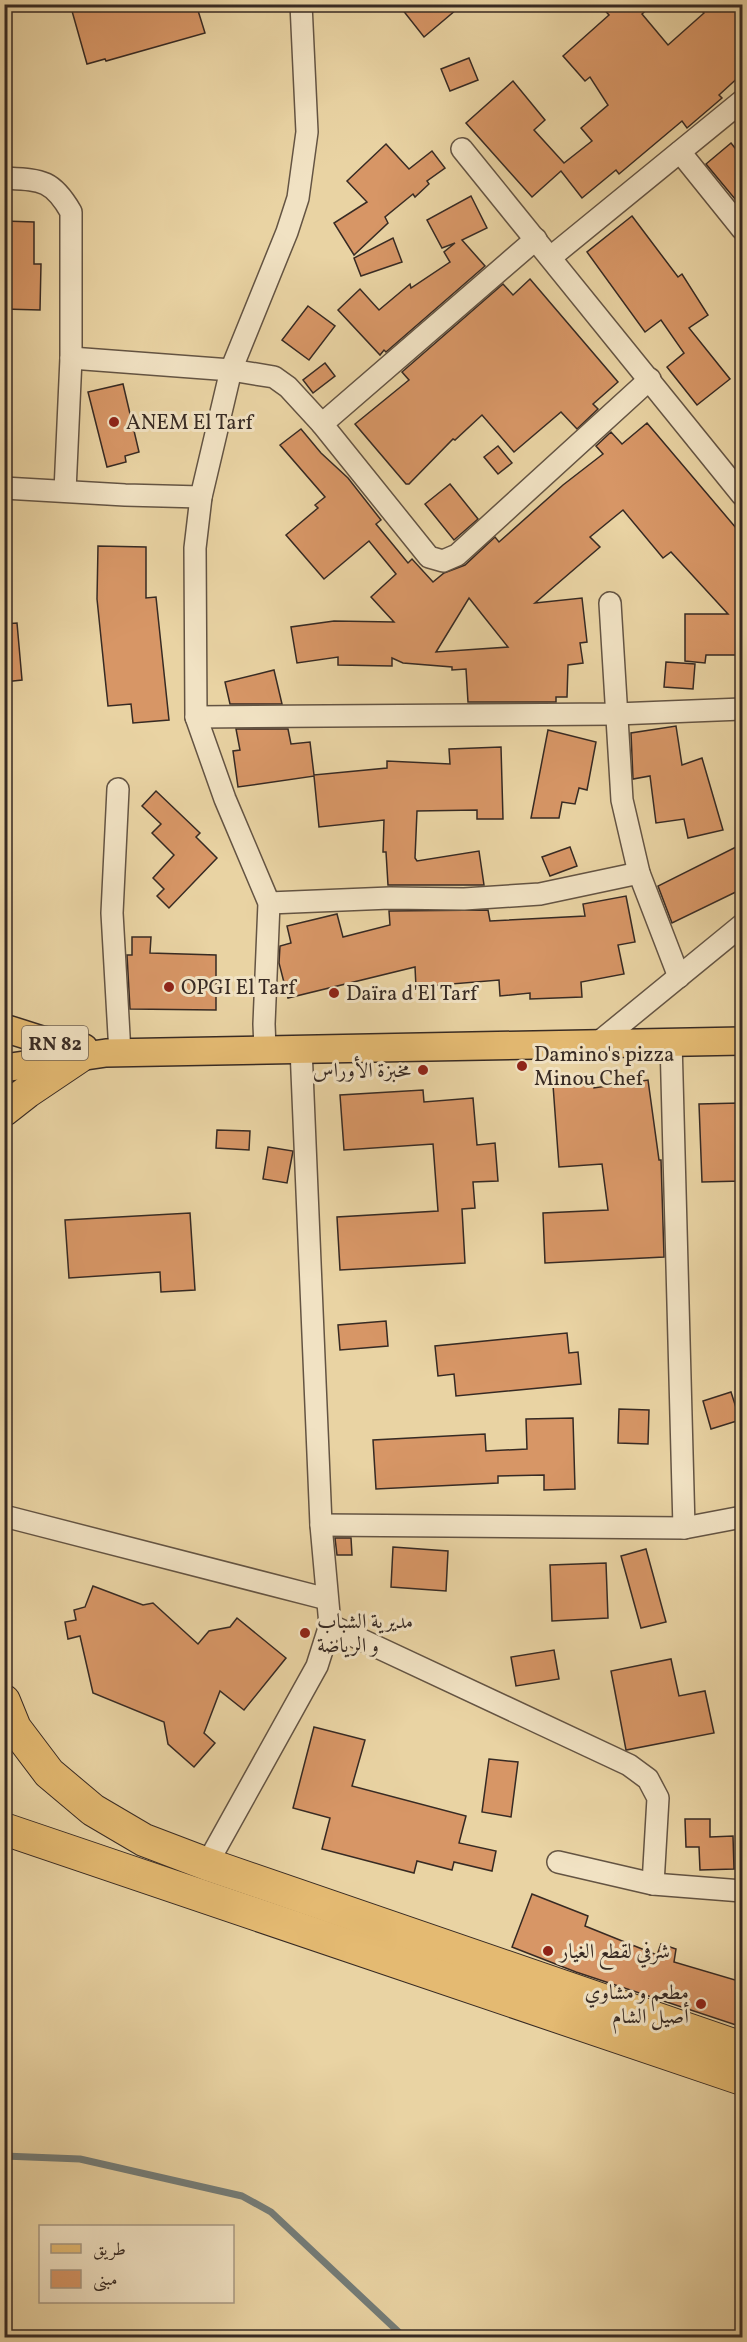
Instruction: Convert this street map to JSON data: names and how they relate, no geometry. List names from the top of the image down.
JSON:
{
  "streets": {
    "main road": ["RN 82"]
  },
  "places": [
    "ANEM El Tarf",
    "OPGI El Tarf",
    "Daïra d'El Tarf",
    "Damino's pizza Minou Chef",
    "مخبزة الأوراس",
    "مديرية الشباب و الرياضة",
    "شرفي لقطع الغيار",
    "مطعم و مشاوي أصيل الشام"
  ],
  "legend": ["طريق", "مبنى"]
}
